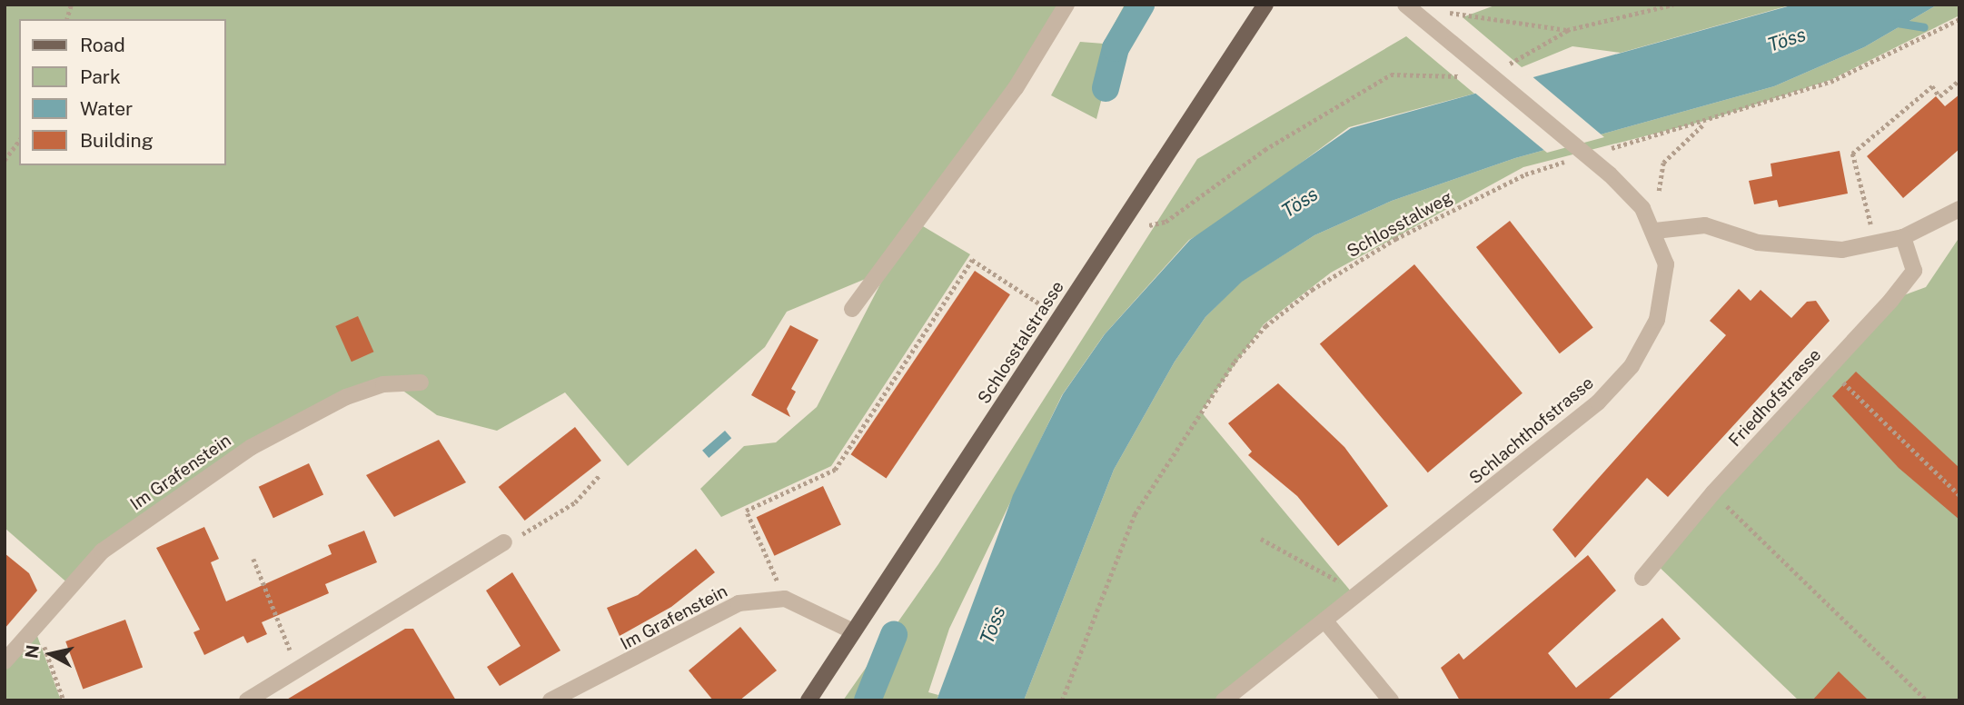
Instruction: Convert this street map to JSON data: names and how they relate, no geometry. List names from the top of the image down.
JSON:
{
  "streets": {
    "main road": ["Schlosstalstrasse"],
    "street": ["Friedhofstrasse", "Schlachthofstrasse", "Im Grafenstein"],
    "path": ["Schlosstalweg"]
  },
  "water": ["Töss"],
  "legend": [
    "Road",
    "Park",
    "Water",
    "Building"
  ],
  "north": "left"
}
